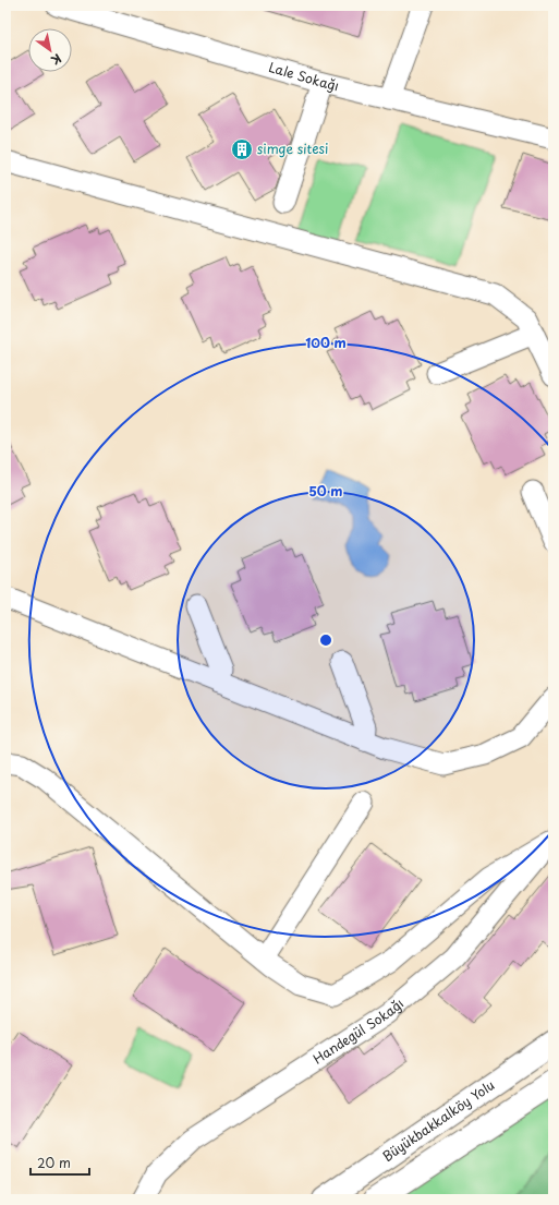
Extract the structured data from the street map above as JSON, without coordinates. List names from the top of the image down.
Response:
{
  "streets": {
    "highway": ["Büyükbakkalköy Yolu"],
    "street": ["Lale Sokağı", "Handegül Sokağı"]
  },
  "places": {
    "building": ["simge sitesi"]
  },
  "scale_bar": "20 m",
  "north": "bottom right",
  "rings": ["100 m", "50 m"]
}
